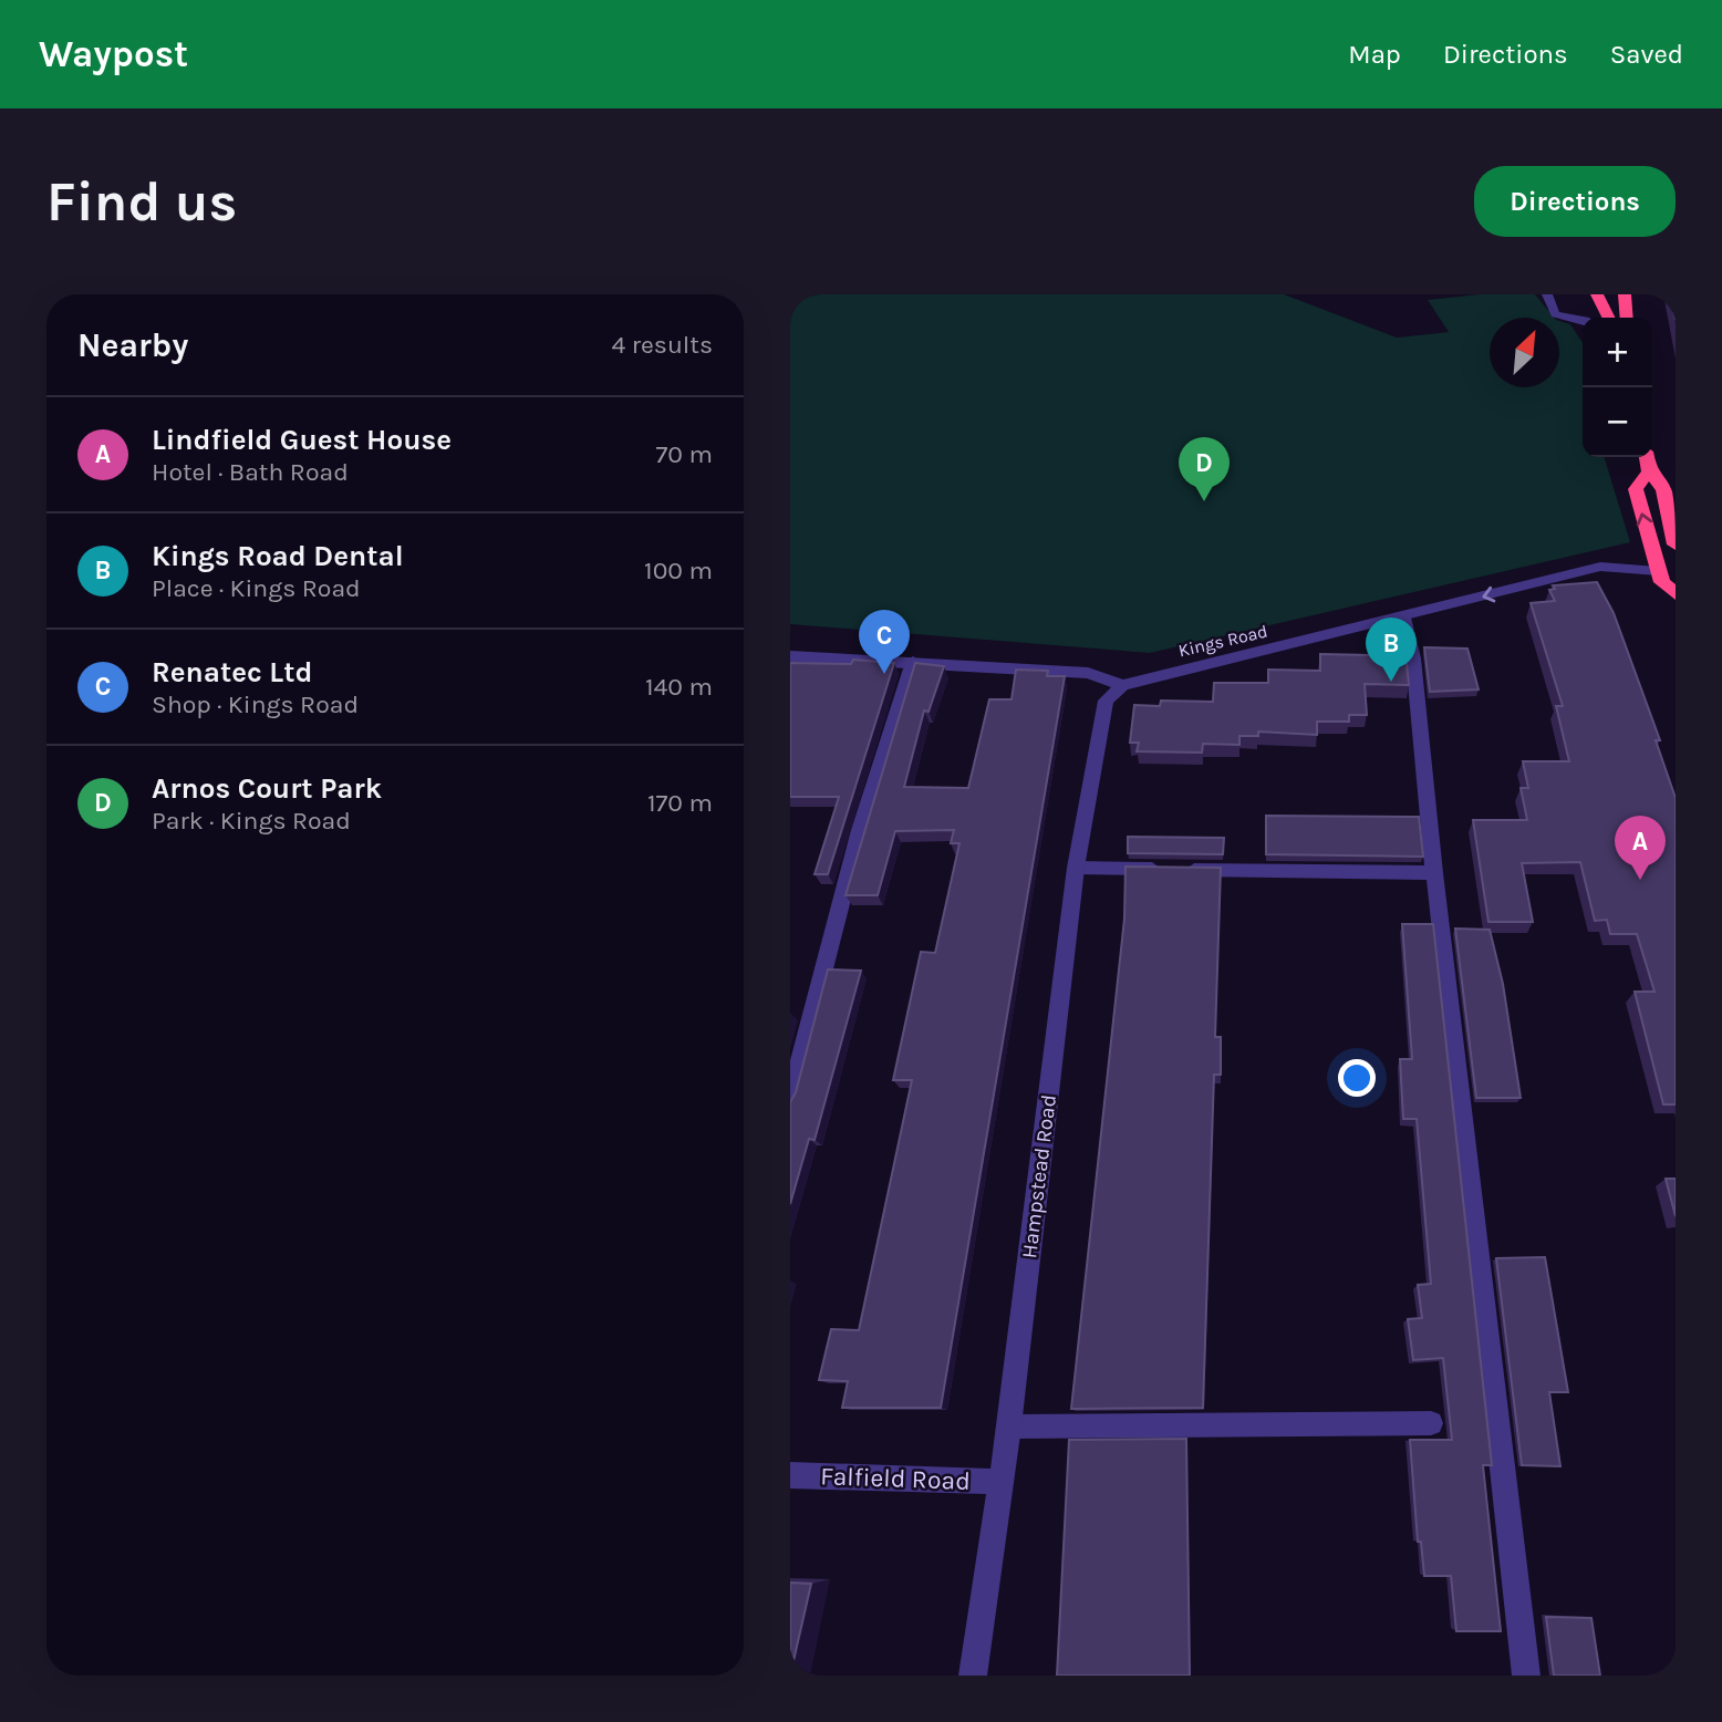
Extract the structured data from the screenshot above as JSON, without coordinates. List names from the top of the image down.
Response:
{
  "streets": {
    "street": ["Kings Road", "Hampstead Road", "Falfield Road"]
  },
  "crossings": [
    ["Kings Road", "Hampstead Road"],
    ["Hampstead Road", "Falfield Road"]
  ],
  "one_way": ["Kings Road"],
  "north": "top right",
  "page": {
    "header": "Waypost",
    "nav": ["Map", "Directions", "Saved"],
    "buttons": "Directions",
    "title": "Find us",
    "heading": ["Nearby", "4 results"],
    "map_buttons": ["+", "−"],
    "list": [
      {
        "mark": "A",
        "name": "Lindfield Guest House",
        "note": "Hotel · Bath Road",
        "value": "70 m"
      },
      {
        "mark": "B",
        "name": "Kings Road Dental",
        "note": "Place · Kings Road",
        "value": "100 m"
      },
      {
        "mark": "C",
        "name": "Renatec Ltd",
        "note": "Shop · Kings Road",
        "value": "140 m"
      },
      {
        "mark": "D",
        "name": "Arnos Court Park",
        "note": "Park · Kings Road",
        "value": "170 m"
      }
    ],
    "pins": [
      "D",
      "C",
      "B",
      "A"
    ]
  }
}
